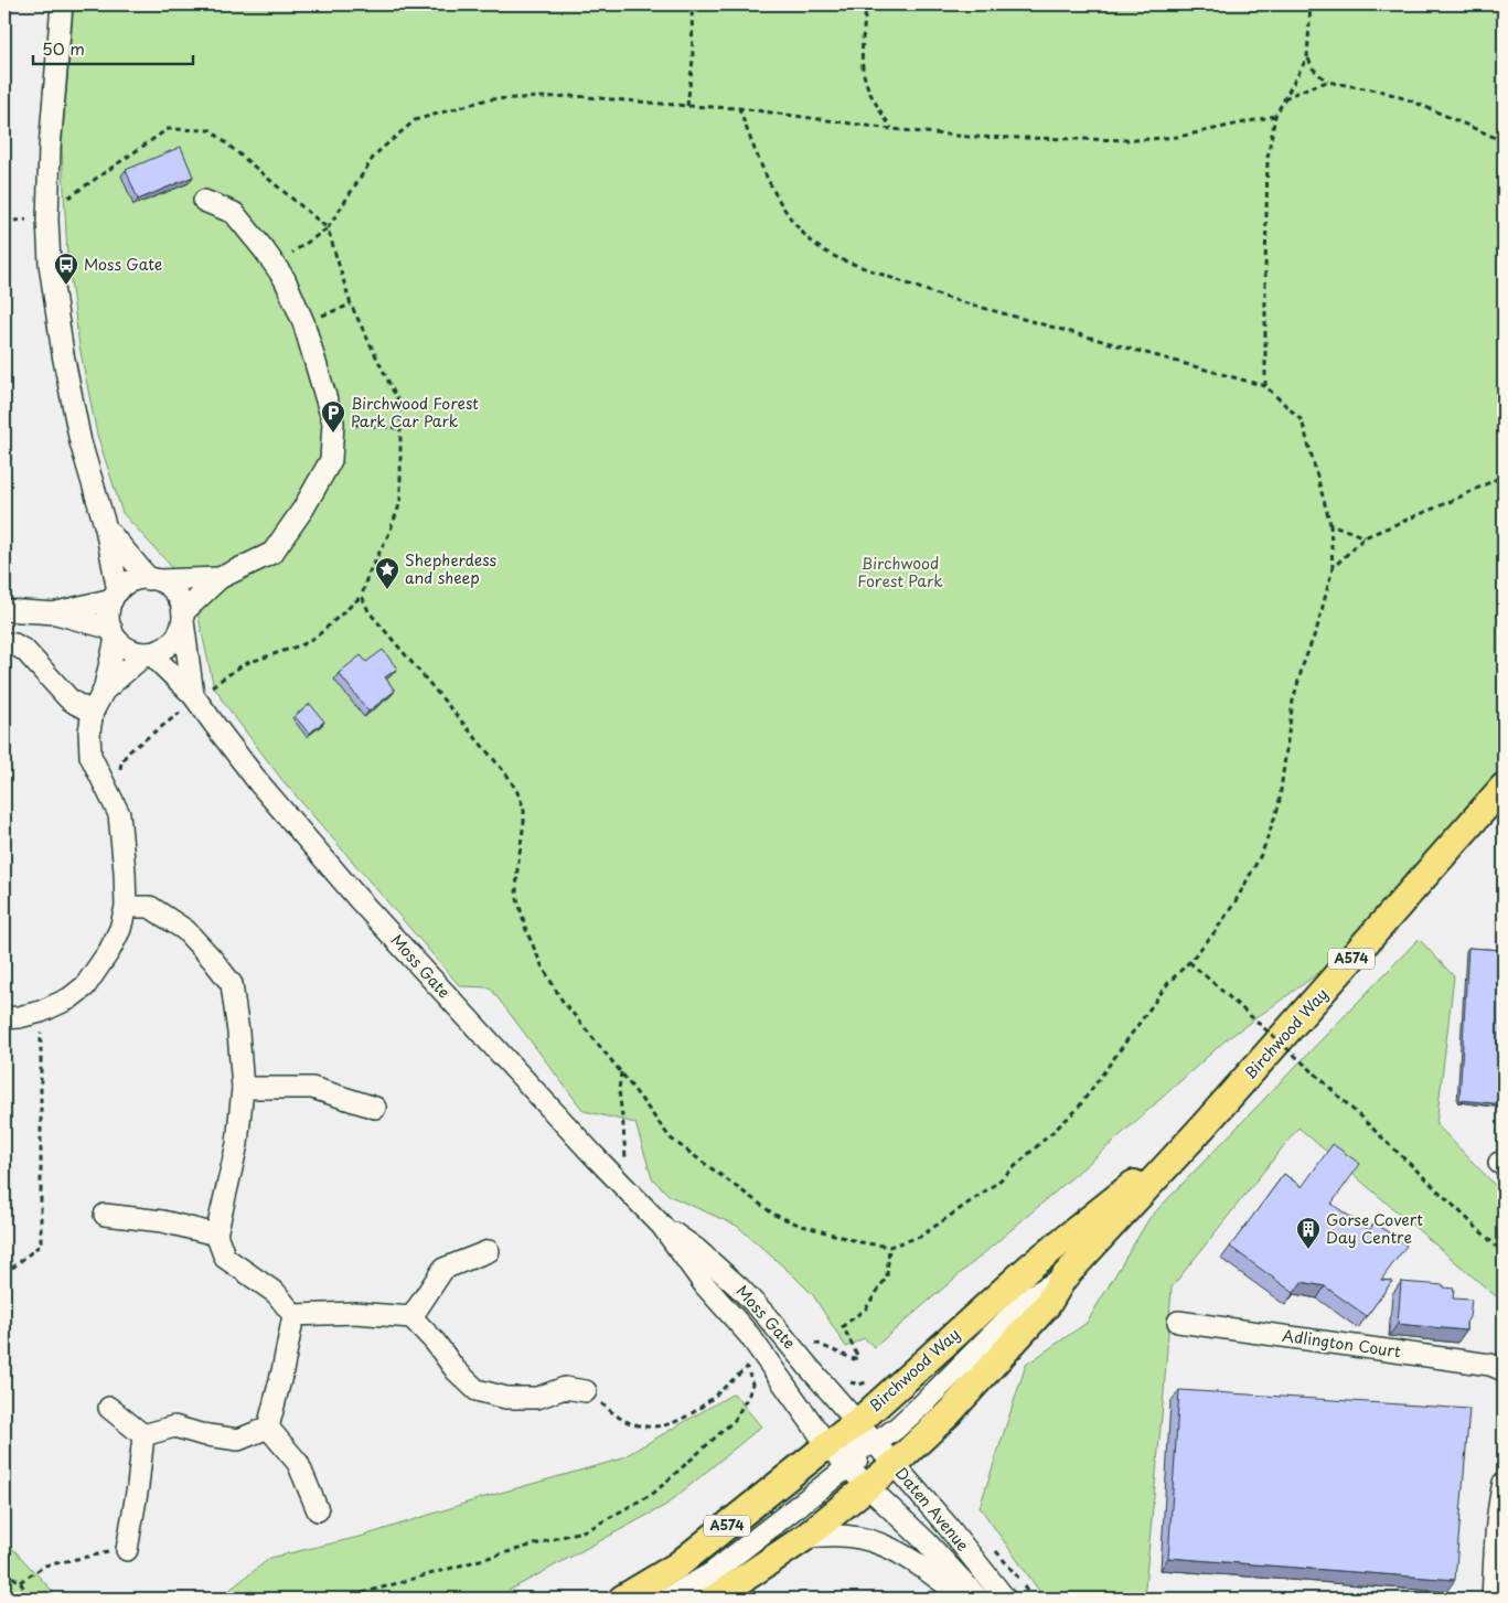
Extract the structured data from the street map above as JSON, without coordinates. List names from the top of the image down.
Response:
{
  "streets": {
    "main road": ["A574", "Birchwood Way"],
    "street": ["Moss Gate", "Adlington Court", "Daten Avenue"]
  },
  "crossings": [
    ["A574", "Moss Gate"],
    ["A574", "Birchwood Way"],
    ["A574", "Daten Avenue"],
    ["Moss Gate", "Birchwood Way"],
    ["Moss Gate", "Daten Avenue"],
    ["Birchwood Way", "Daten Avenue"]
  ],
  "parks": ["Birchwood Forest Park"],
  "places": {
    "bus stop": ["Moss Gate"],
    "parking": ["Birchwood Forest Park Car Park"],
    "place": ["Shepherdess and sheep"],
    "building": ["Gorse Covert Day Centre"]
  },
  "scale_bar": "50 m"
}
